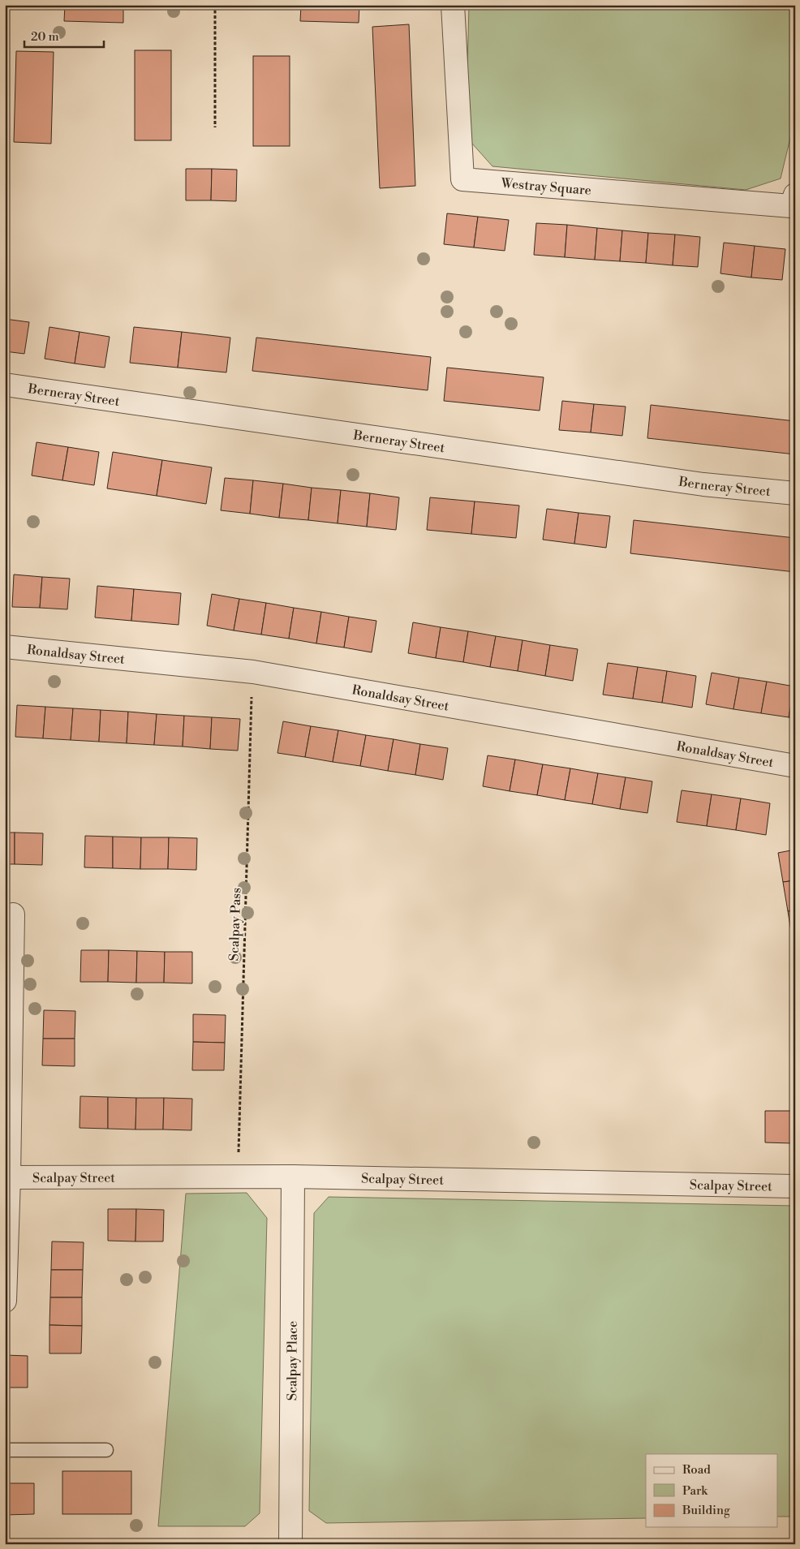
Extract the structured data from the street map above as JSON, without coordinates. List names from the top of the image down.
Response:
{
  "streets": {
    "street": [
      "Westray Square",
      "Berneray Street",
      "Ronaldsay Street",
      "Scalpay Street",
      "Scalpay Place"
    ],
    "path": ["Scalpay Pass"]
  },
  "crossings": [
    ["Ronaldsay Street", "Scalpay Pass"],
    ["Scalpay Pass", "Scalpay Street"],
    ["Scalpay Street", "Scalpay Place"]
  ],
  "legend": ["Road", "Park", "Building"],
  "scale_bar": "20 m"
}
